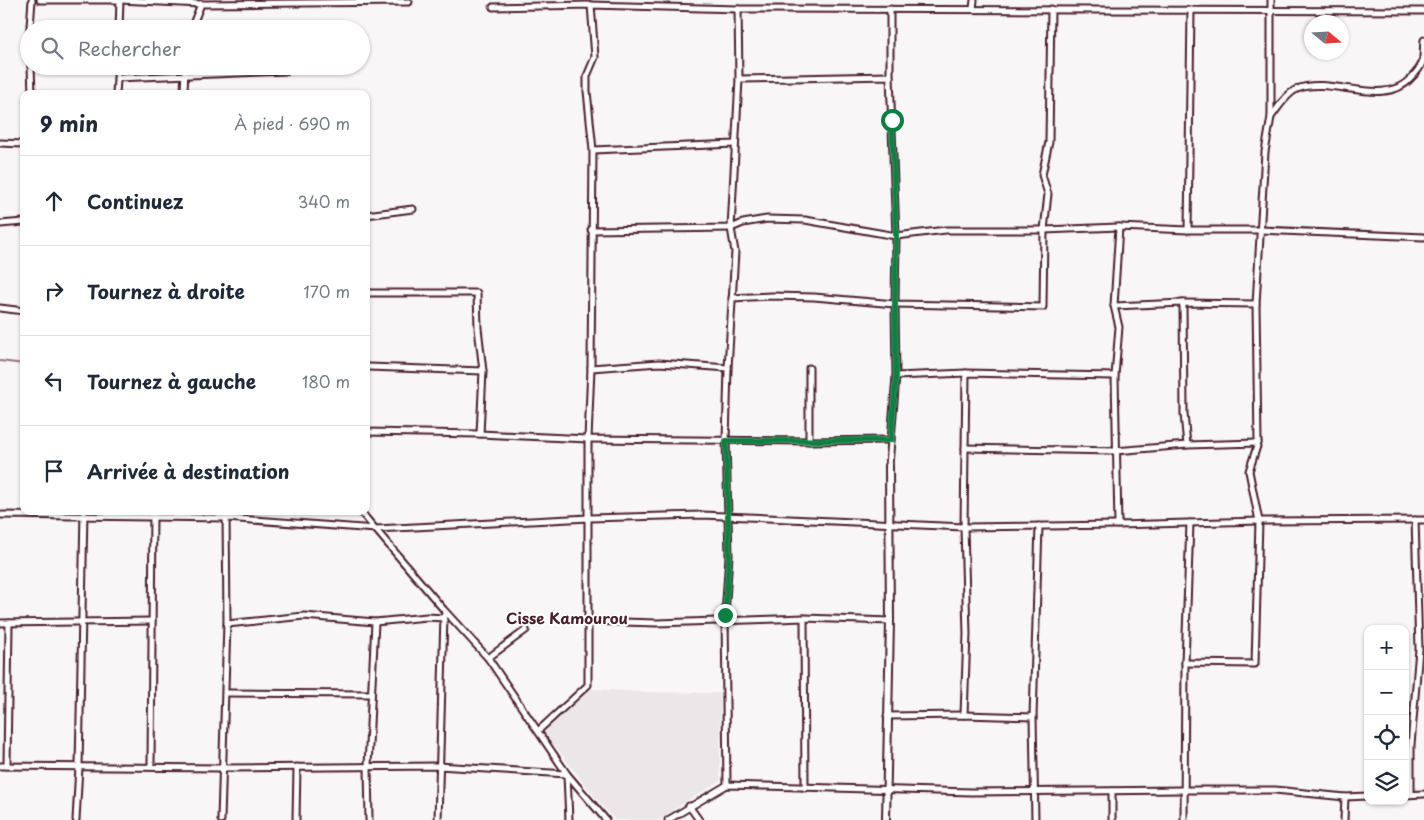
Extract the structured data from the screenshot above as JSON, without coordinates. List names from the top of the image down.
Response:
{
  "districts": ["Cisse Kamourou"],
  "north": "right",
  "page": {
    "search": "Rechercher",
    "heading": ["9 min", "À pied · 690 m"],
    "list": [
      ["Continuez", "340 m"],
      ["Tournez à droite", "170 m"],
      ["Tournez à gauche", "180 m"],
      "Arrivée à destination"
    ],
    "map_buttons": ["+", "−"]
  }
}
